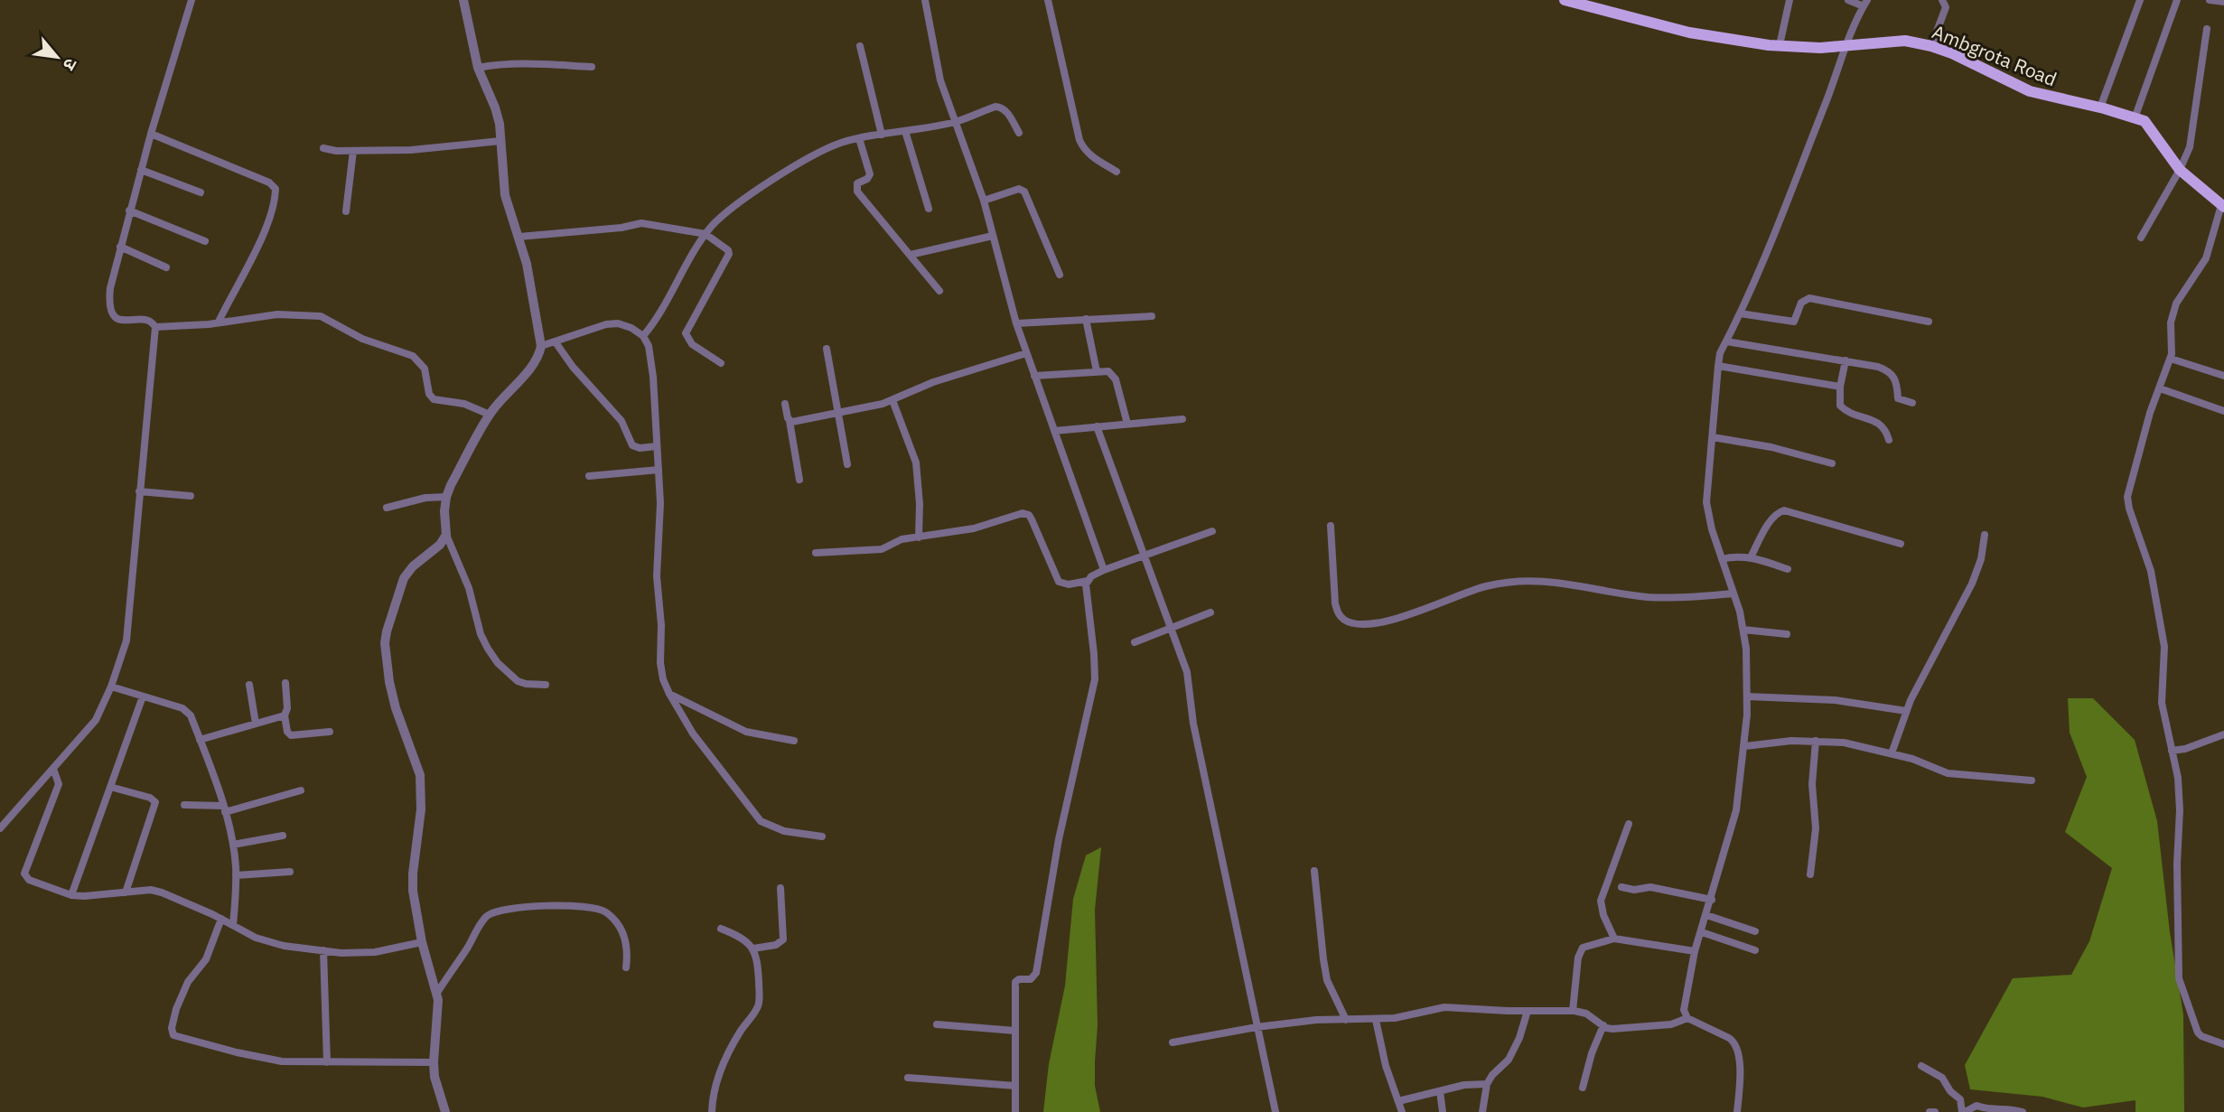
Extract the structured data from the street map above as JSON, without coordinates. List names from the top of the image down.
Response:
{
  "streets": {
    "main road": ["Ambgrota Road"]
  },
  "north": "bottom right"
}
